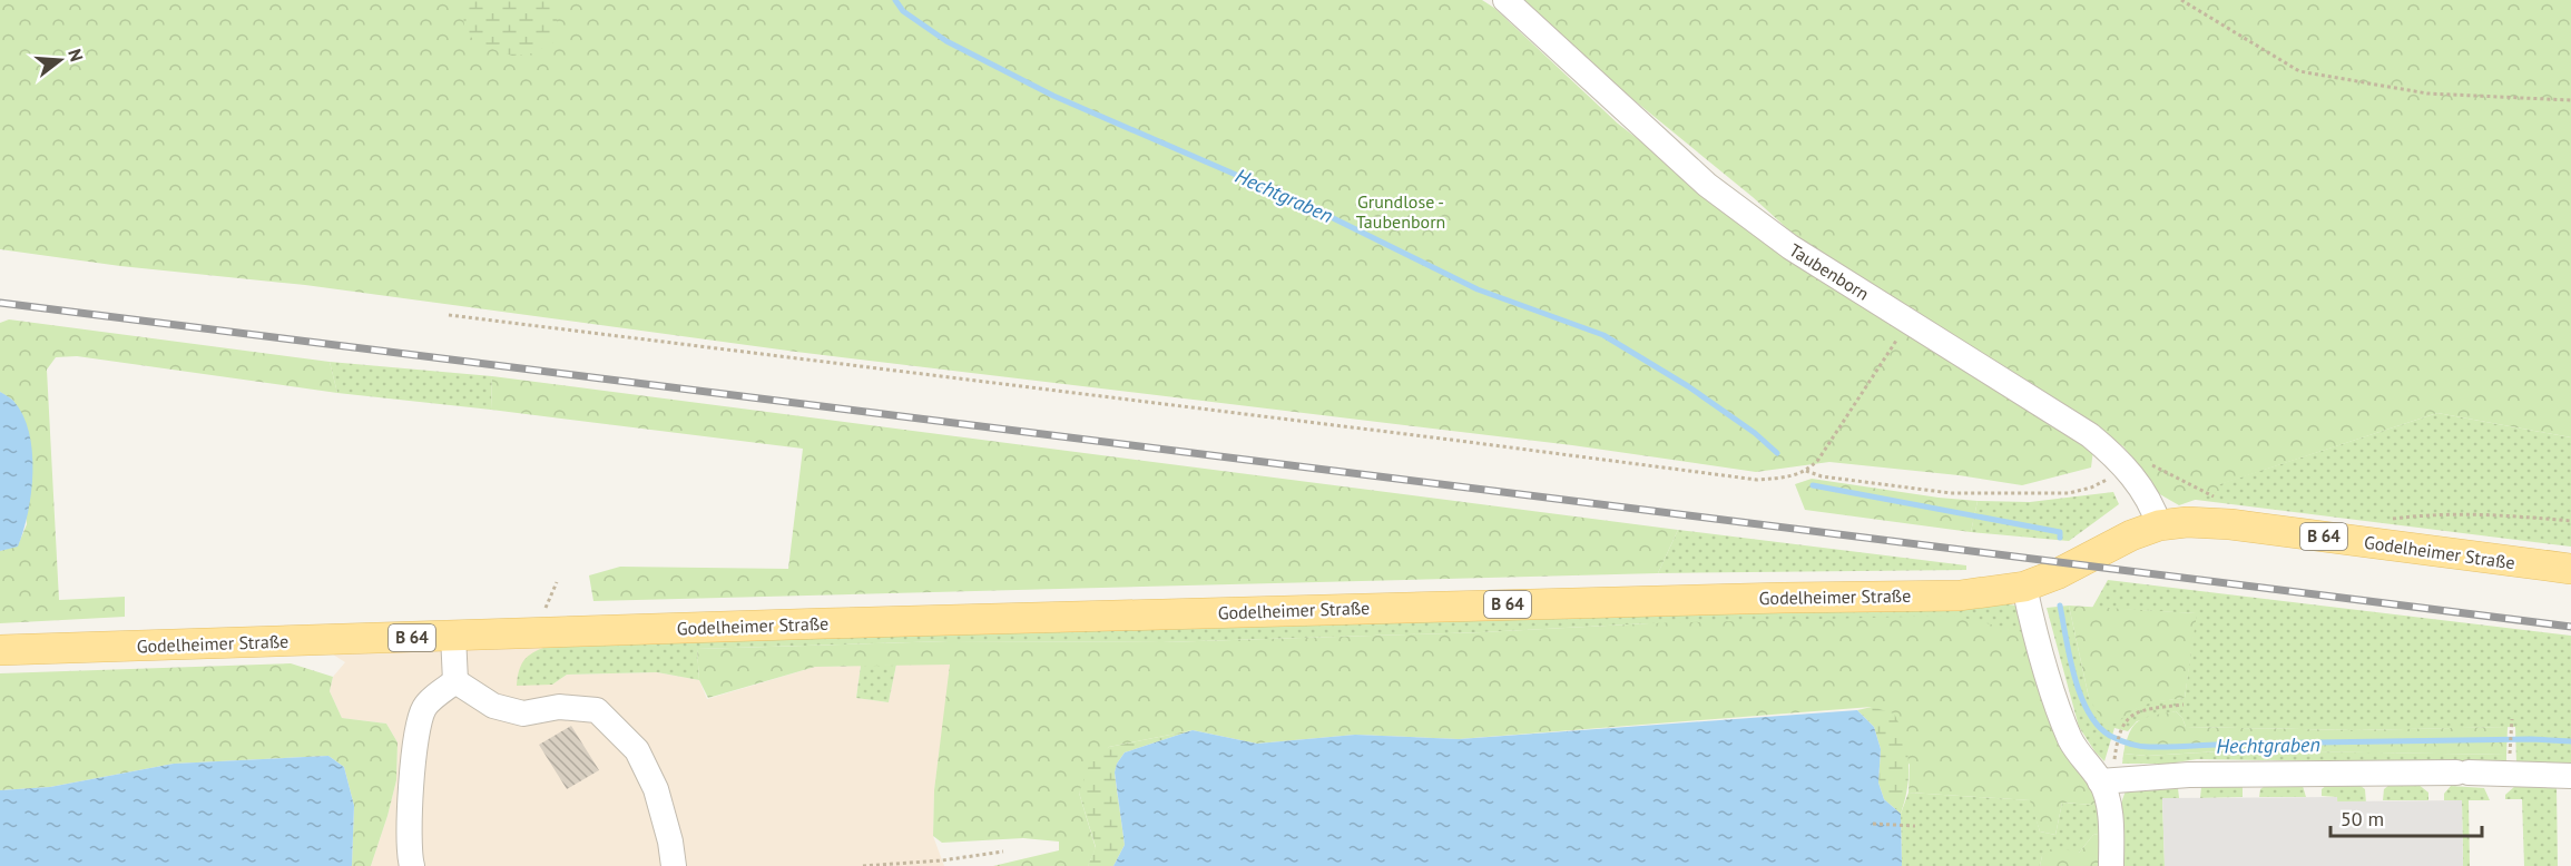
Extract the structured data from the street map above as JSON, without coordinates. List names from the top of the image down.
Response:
{
  "streets": {
    "main road": ["B 64", "Godelheimer Straße"],
    "lane": ["Taubenborn"]
  },
  "crossings": [
    ["Taubenborn", "Godelheimer Straße"]
  ],
  "water": ["Hechtgraben"],
  "parks": ["Grundlose - Taubenborn"],
  "scale_bar": "50 m",
  "north": "right"
}
